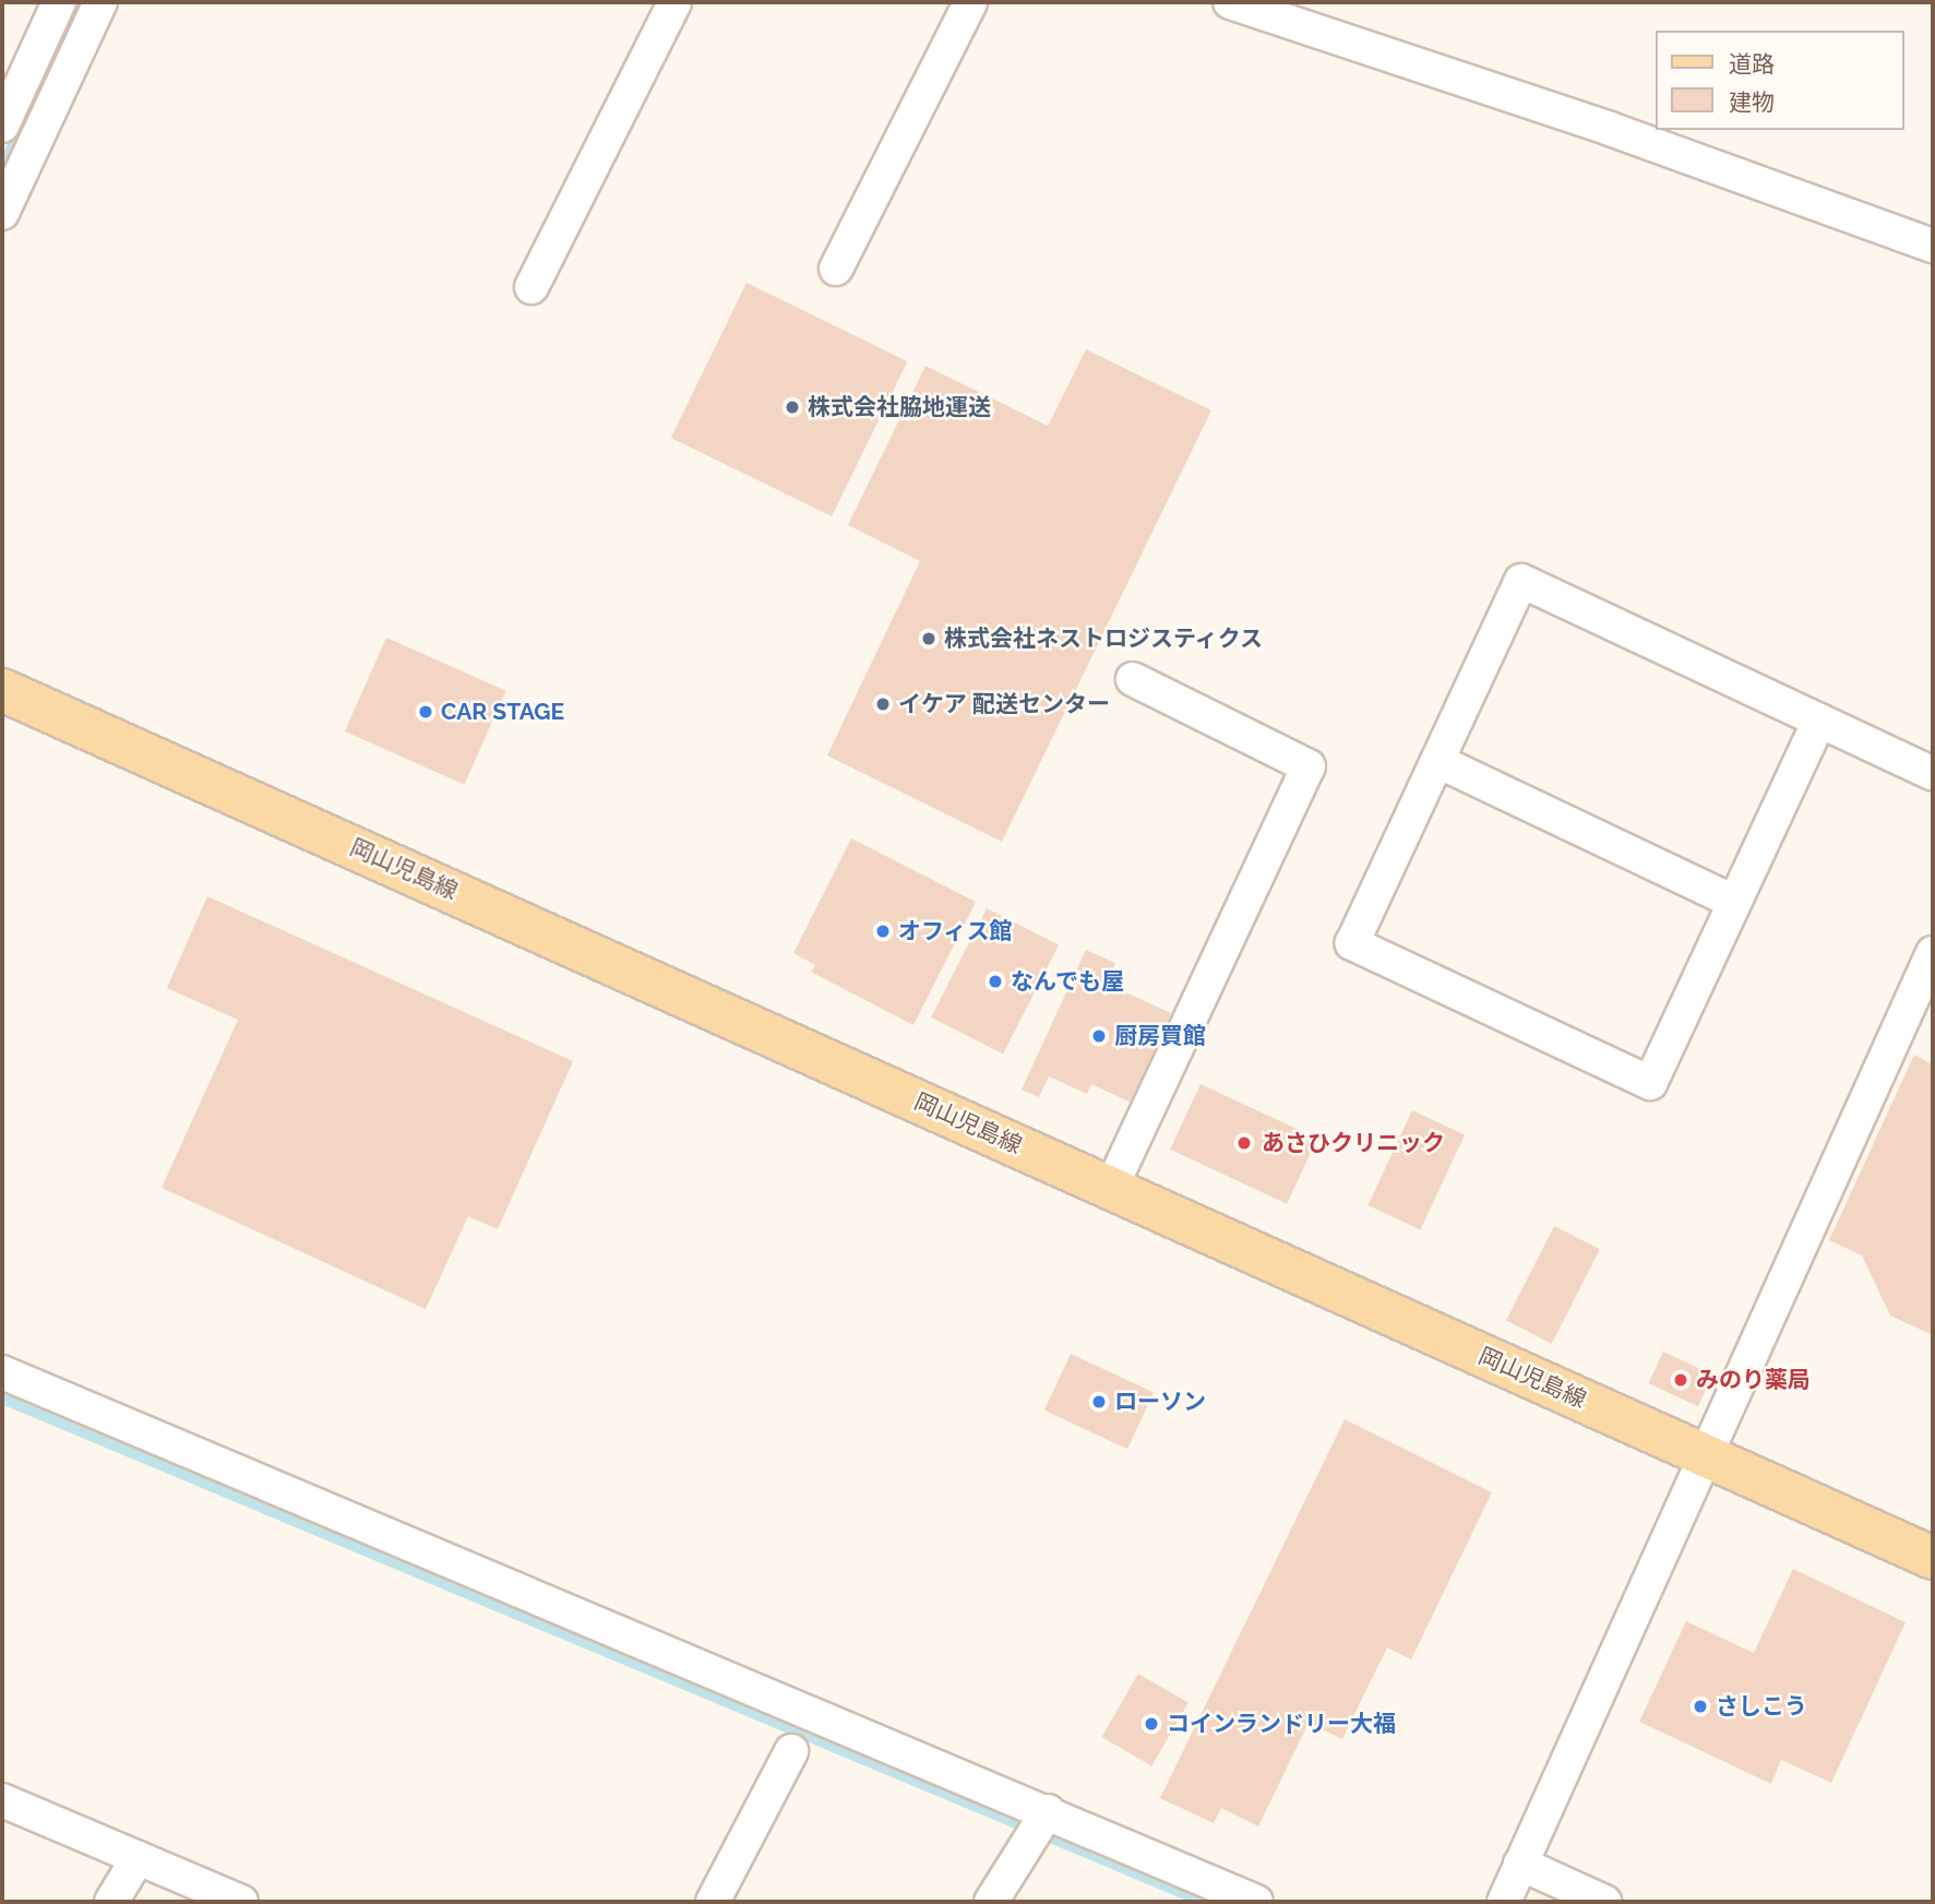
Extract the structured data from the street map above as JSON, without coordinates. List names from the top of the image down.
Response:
{
  "streets": {
    "main road": ["岡山児島線"]
  },
  "places": [
    "株式会社脇地運送",
    "株式会社ネストロジスティクス",
    "イケア 配送センター",
    "CAR STAGE",
    "オフィス館",
    "なんでも屋",
    "厨房買館",
    "あさひクリニック",
    "みのり薬局",
    "ローソン",
    "さしこう",
    "コインランドリー大福"
  ],
  "legend": ["道路", "建物"]
}
